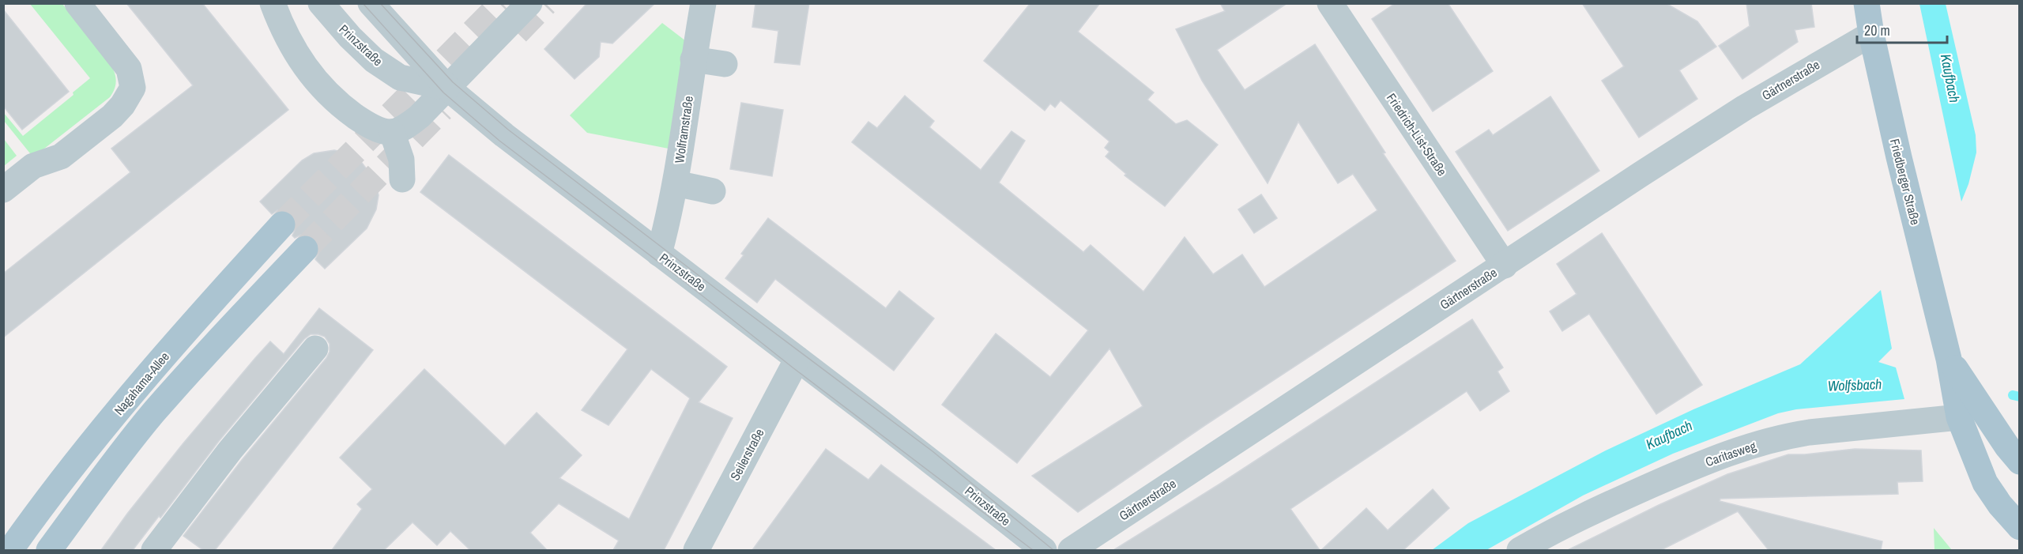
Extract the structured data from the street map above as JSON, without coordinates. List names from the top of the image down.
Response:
{
  "streets": {
    "main road": ["Friedberger Straße", "Nagahama-Allee"],
    "street": [
      "Prinzstraße",
      "Gärtnerstraße",
      "Wolframstraße",
      "Friedrich-List-Straße",
      "Caritasweg",
      "Seilerstraße"
    ]
  },
  "crossings": [
    ["Prinzstraße", "Wolframstraße"],
    ["Prinzstraße", "Seilerstraße"],
    ["Gärtnerstraße", "Friedrich-List-Straße"],
    ["Gärtnerstraße", "Friedberger Straße"],
    ["Friedberger Straße", "Caritasweg"]
  ],
  "water": ["Kaufbach", "Wolfsbach"],
  "scale_bar": "20 m"
}
